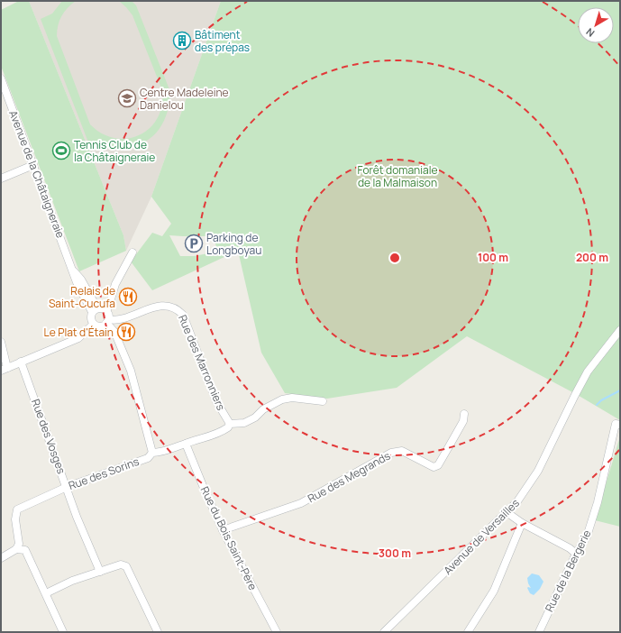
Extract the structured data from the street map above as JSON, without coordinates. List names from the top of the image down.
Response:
{
  "streets": {
    "street": [
      "Avenue de la Châtaigneraie",
      "Rue des Marronniers",
      "Rue des Vosges",
      "Rue des Sorins",
      "Rue des Megrands",
      "Avenue de Versailles",
      "Rue du Bois Saint-Père",
      "Rue de la Bergerie"
    ]
  },
  "crossings": [
    ["Avenue de la Châtaigneraie", "Rue des Marronniers"],
    ["Rue des Marronniers", "Rue des Sorins"],
    ["Rue des Vosges", "Rue des Sorins"],
    ["Rue des Sorins", "Rue du Bois Saint-Père"],
    ["Rue des Megrands", "Rue du Bois Saint-Père"]
  ],
  "parks": ["Forêt domaniale de la Malmaison"],
  "places": {
    "building": ["Bâtiment des prépas"],
    "school or university": ["Centre Madeleine Danielou"],
    "sports": ["Tennis Club de la Châtaigneraie"],
    "parking": ["Parking de Longboyau"],
    "restaurant": ["Relais de Saint-Cucufa", "Le Plat d'Étain"]
  },
  "north": "bottom left",
  "rings": ["100 m", "200 m", "300 m"]
}
